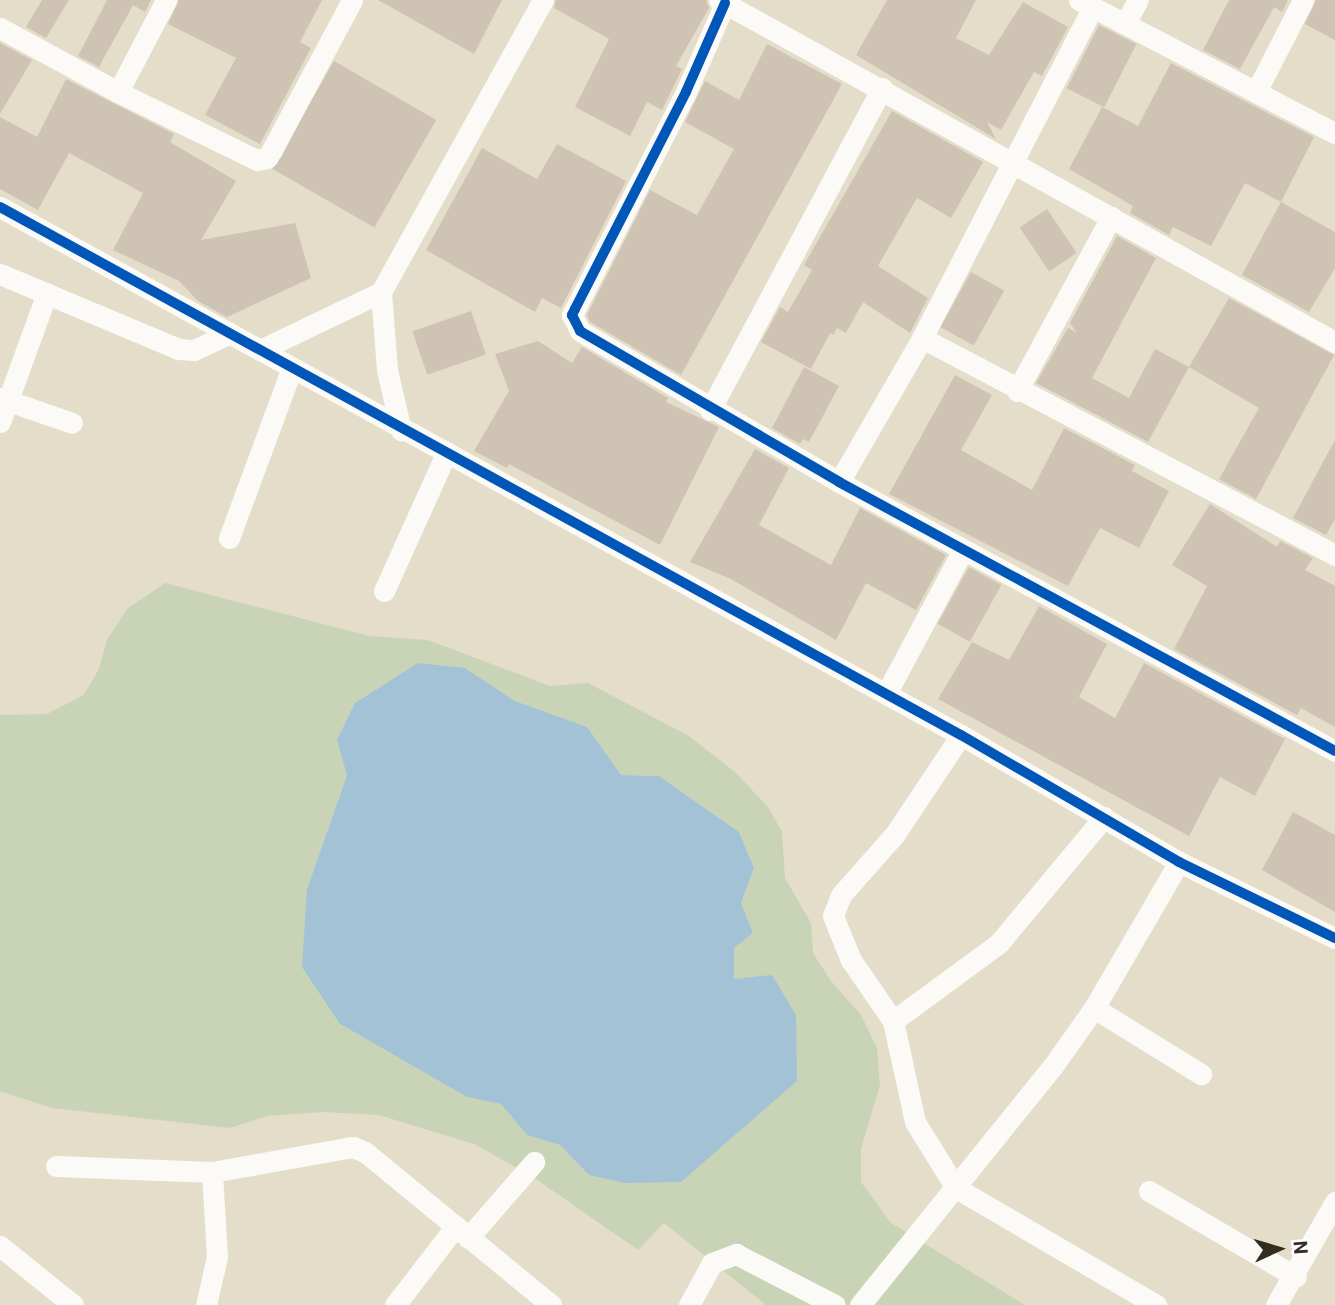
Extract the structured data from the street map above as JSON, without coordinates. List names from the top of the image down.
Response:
{
  "north": "right"
}
